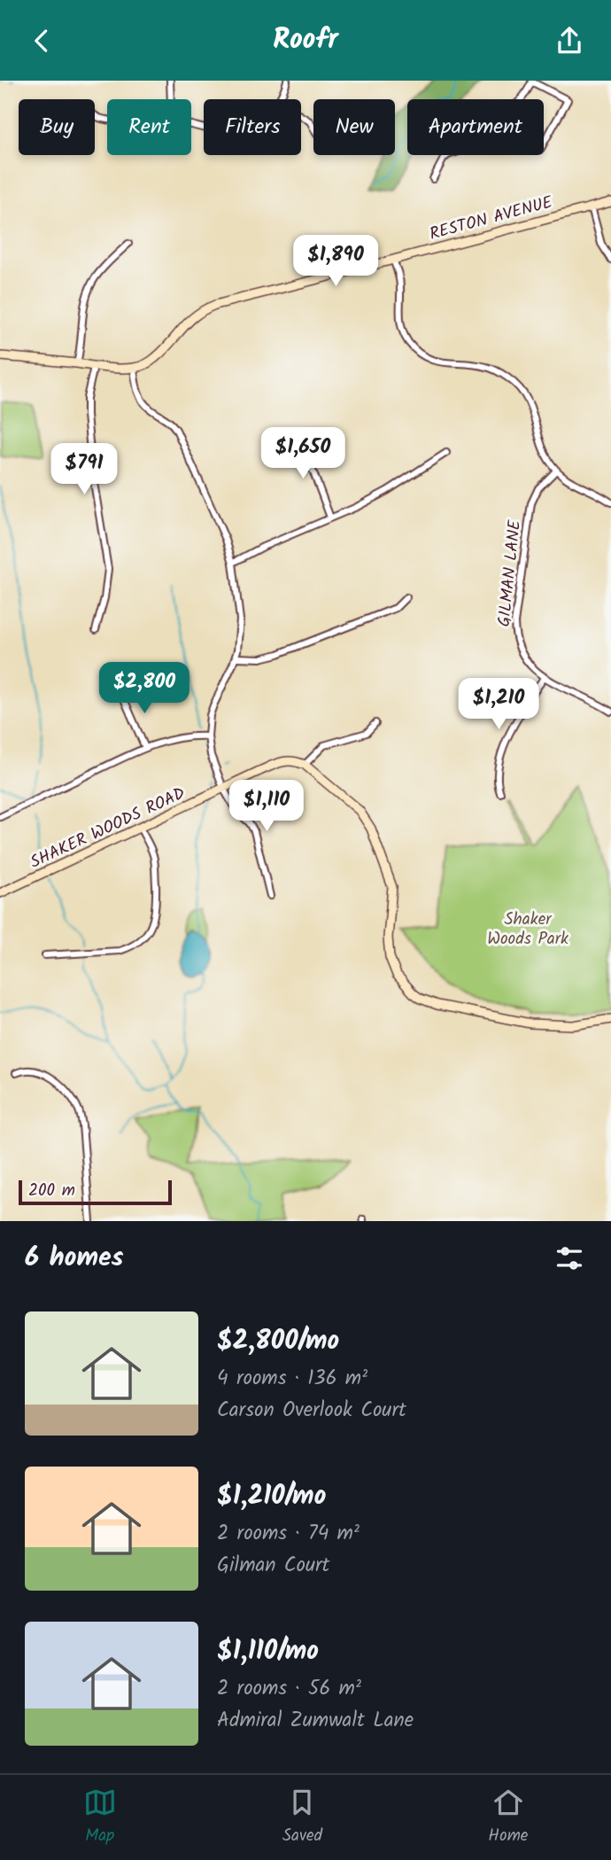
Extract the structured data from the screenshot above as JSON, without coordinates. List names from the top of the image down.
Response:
{
  "streets": {
    "street": ["RESTON AVENUE", "GILMAN LANE", "SHAKER WOODS ROAD"]
  },
  "parks": ["Shaker Woods Park"],
  "scale_bar": "200 m",
  "page": {
    "header": "Roofr",
    "chip": [
      "Buy",
      "Rent",
      "Filters",
      "New",
      "Apartment"
    ],
    "price": [
      "$1,890",
      "$1,650",
      "$791",
      "$2,800",
      "$1,210",
      "$1,110"
    ],
    "scale": "200 m",
    "heading": "6 homes",
    "list": [
      {
        "name": "$2,800/mo",
        "note": "4 rooms · 136 m² · Carson Overlook Court"
      },
      {
        "name": "$1,210/mo",
        "note": "2 rooms · 74 m² · Gilman Court"
      },
      {
        "name": "$1,110/mo",
        "note": "2 rooms · 56 m² · Admiral Zumwalt Lane"
      }
    ],
    "tabs": ["Map", "Saved", "Home"]
  }
}
